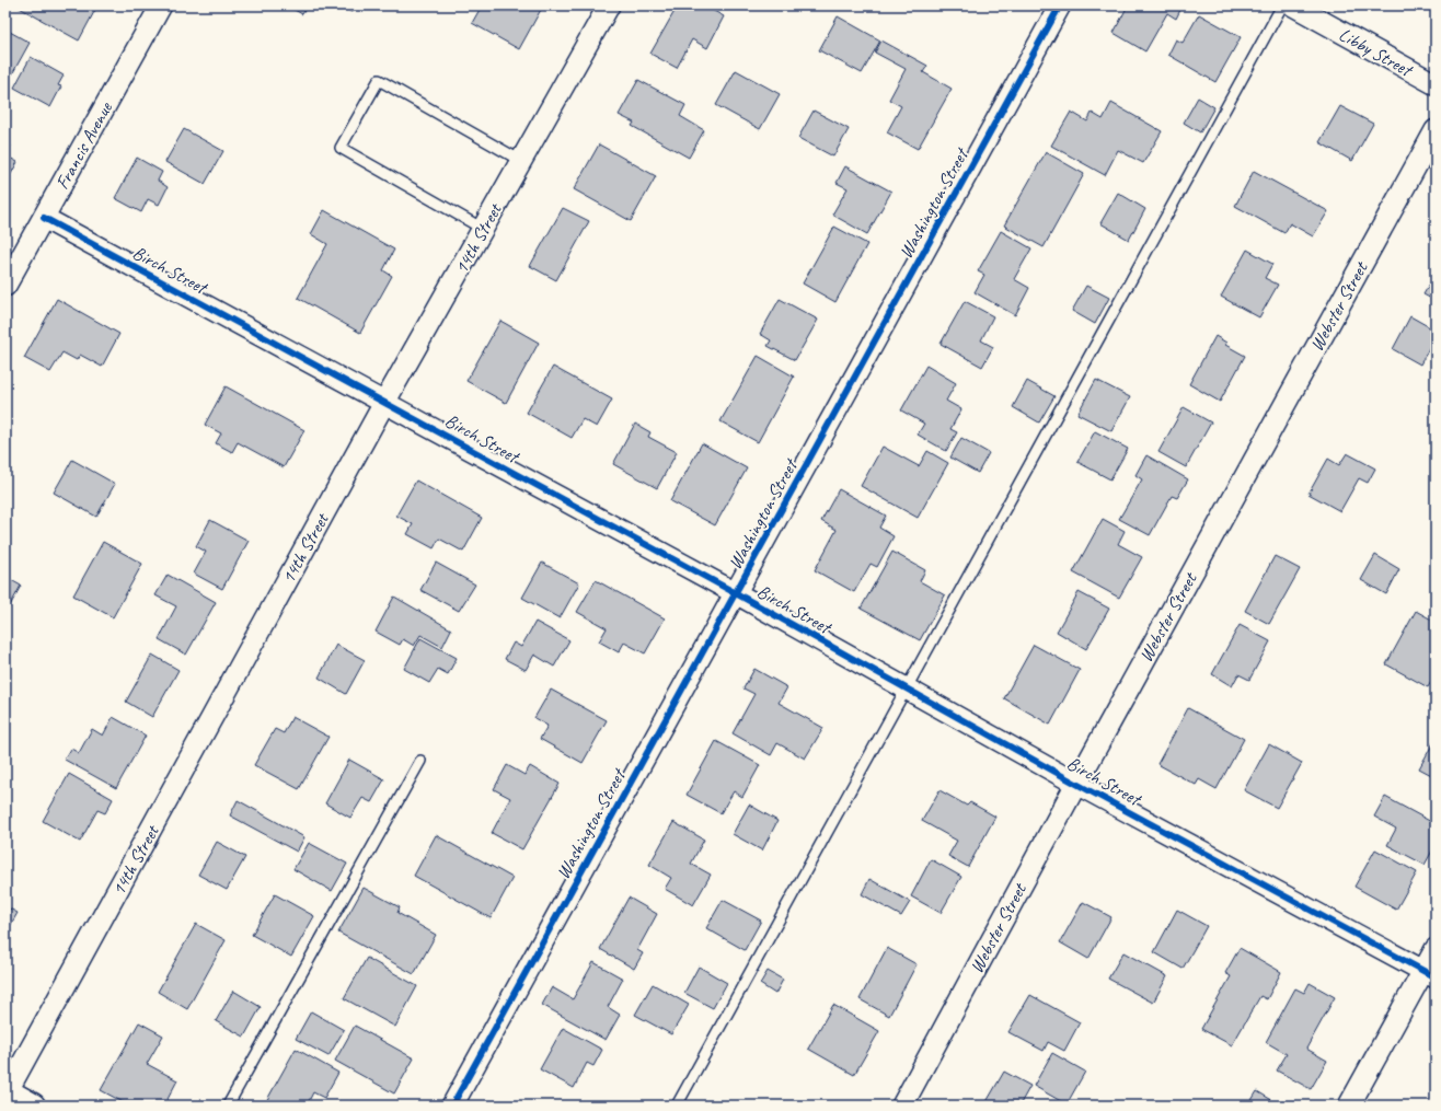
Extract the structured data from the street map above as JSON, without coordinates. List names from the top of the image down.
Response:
{
  "streets": {
    "street": [
      "Libby Street",
      "Francis Avenue",
      "Washington Street",
      "14th Street",
      "Birch Street",
      "Webster Street"
    ]
  },
  "crossings": [
    ["Francis Avenue", "Birch Street"],
    ["Washington Street", "Birch Street"],
    ["14th Street", "Birch Street"],
    ["Birch Street", "Webster Street"]
  ]
}
